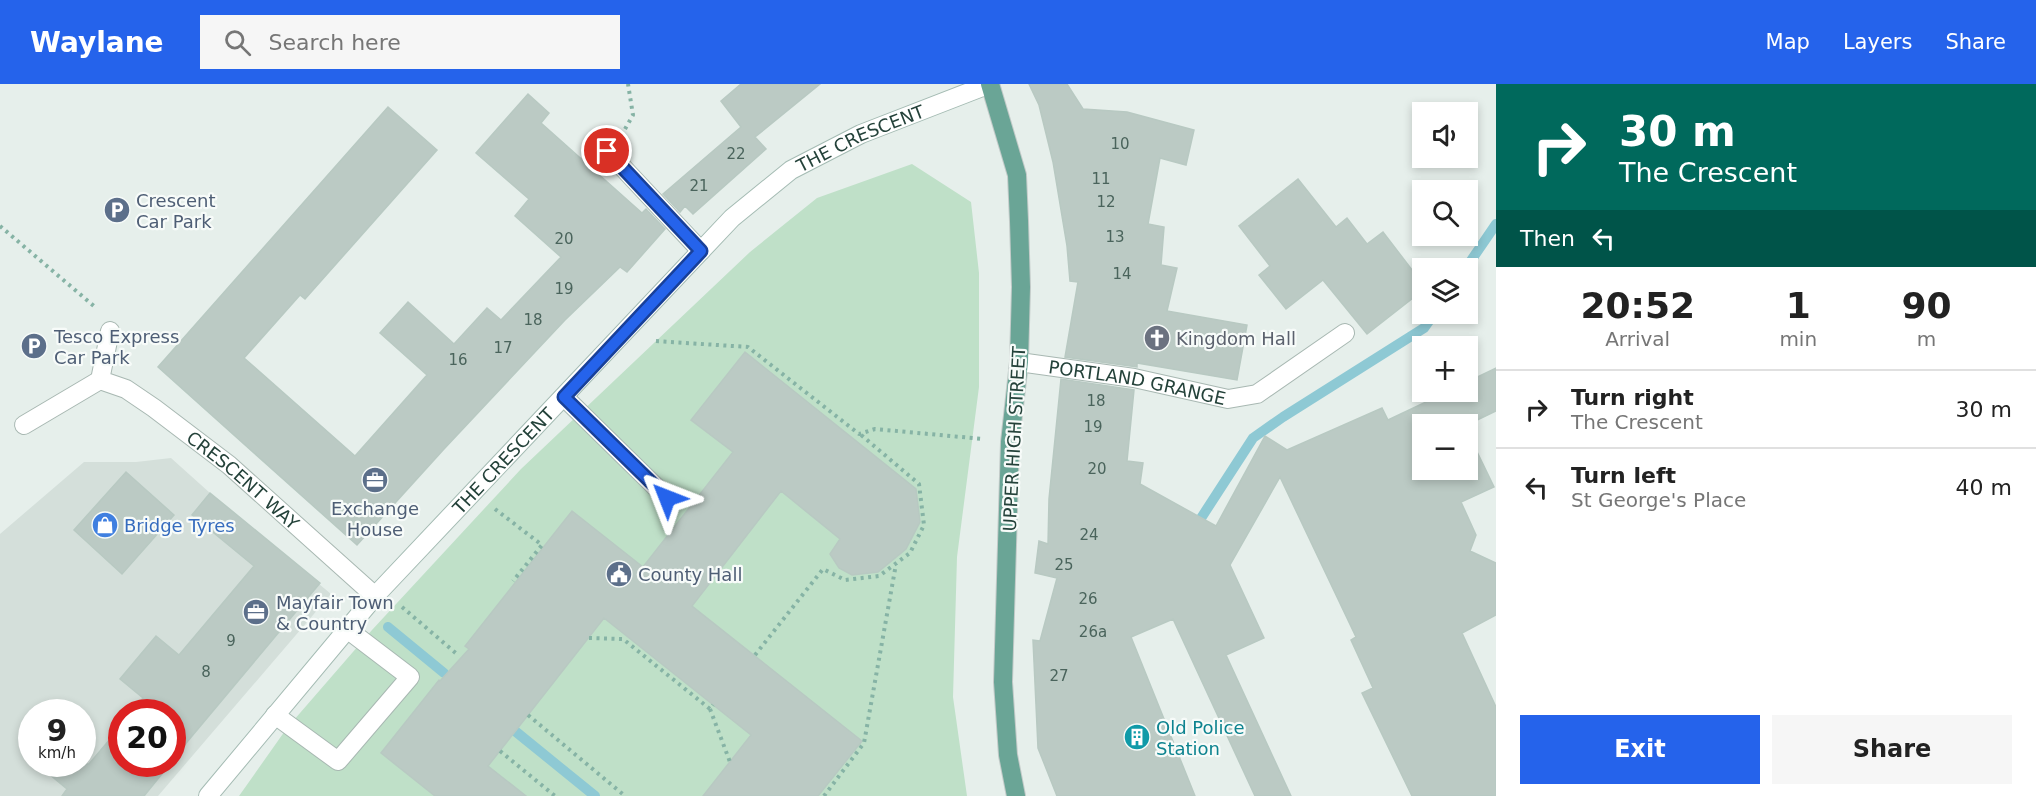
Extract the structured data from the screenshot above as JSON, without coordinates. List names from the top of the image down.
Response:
{
  "streets": {
    "main road": ["UPPER HIGH STREET"],
    "street": ["THE CRESCENT", "PORTLAND GRANGE", "CRESCENT WAY"]
  },
  "crossings": [
    ["THE CRESCENT", "UPPER HIGH STREET"],
    ["THE CRESCENT", "CRESCENT WAY"],
    ["PORTLAND GRANGE", "UPPER HIGH STREET"]
  ],
  "places": {
    "parking": ["Crescent Car Park", "Tesco Express Car Park"],
    "church": ["Kingdom Hall"],
    "office": ["Exchange House", "Mayfair Town & Country"],
    "shop": ["Bridge Tyres"],
    "public building": ["County Hall"],
    "building": ["Old Police Station"]
  },
  "house_numbers": [
    "10",
    "22",
    "11",
    "21",
    "12",
    "13",
    "20",
    "14",
    "19",
    "18",
    "17",
    "16",
    "18",
    "19",
    "20",
    "24",
    "25",
    "26",
    "26a",
    "9",
    "8",
    "27"
  ],
  "page": {
    "header": "Waylane",
    "search": "Search here",
    "nav": ["Map", "Layers", "Share"],
    "turn": ["30 m", "The Crescent"],
    "map_buttons": ["+", "−"],
    "then": "Then",
    "eta": [
      "20:52",
      "Arrival",
      "1",
      "min",
      "90",
      "m"
    ],
    "list": [
      {
        "name": "Turn right",
        "note": "The Crescent",
        "value": "30 m"
      },
      {
        "name": "Turn left",
        "note": "St George's Place",
        "value": "40 m"
      }
    ],
    "speed": "9 km/h",
    "limit": "20",
    "buttons": ["Exit", "Share"]
  }
}
